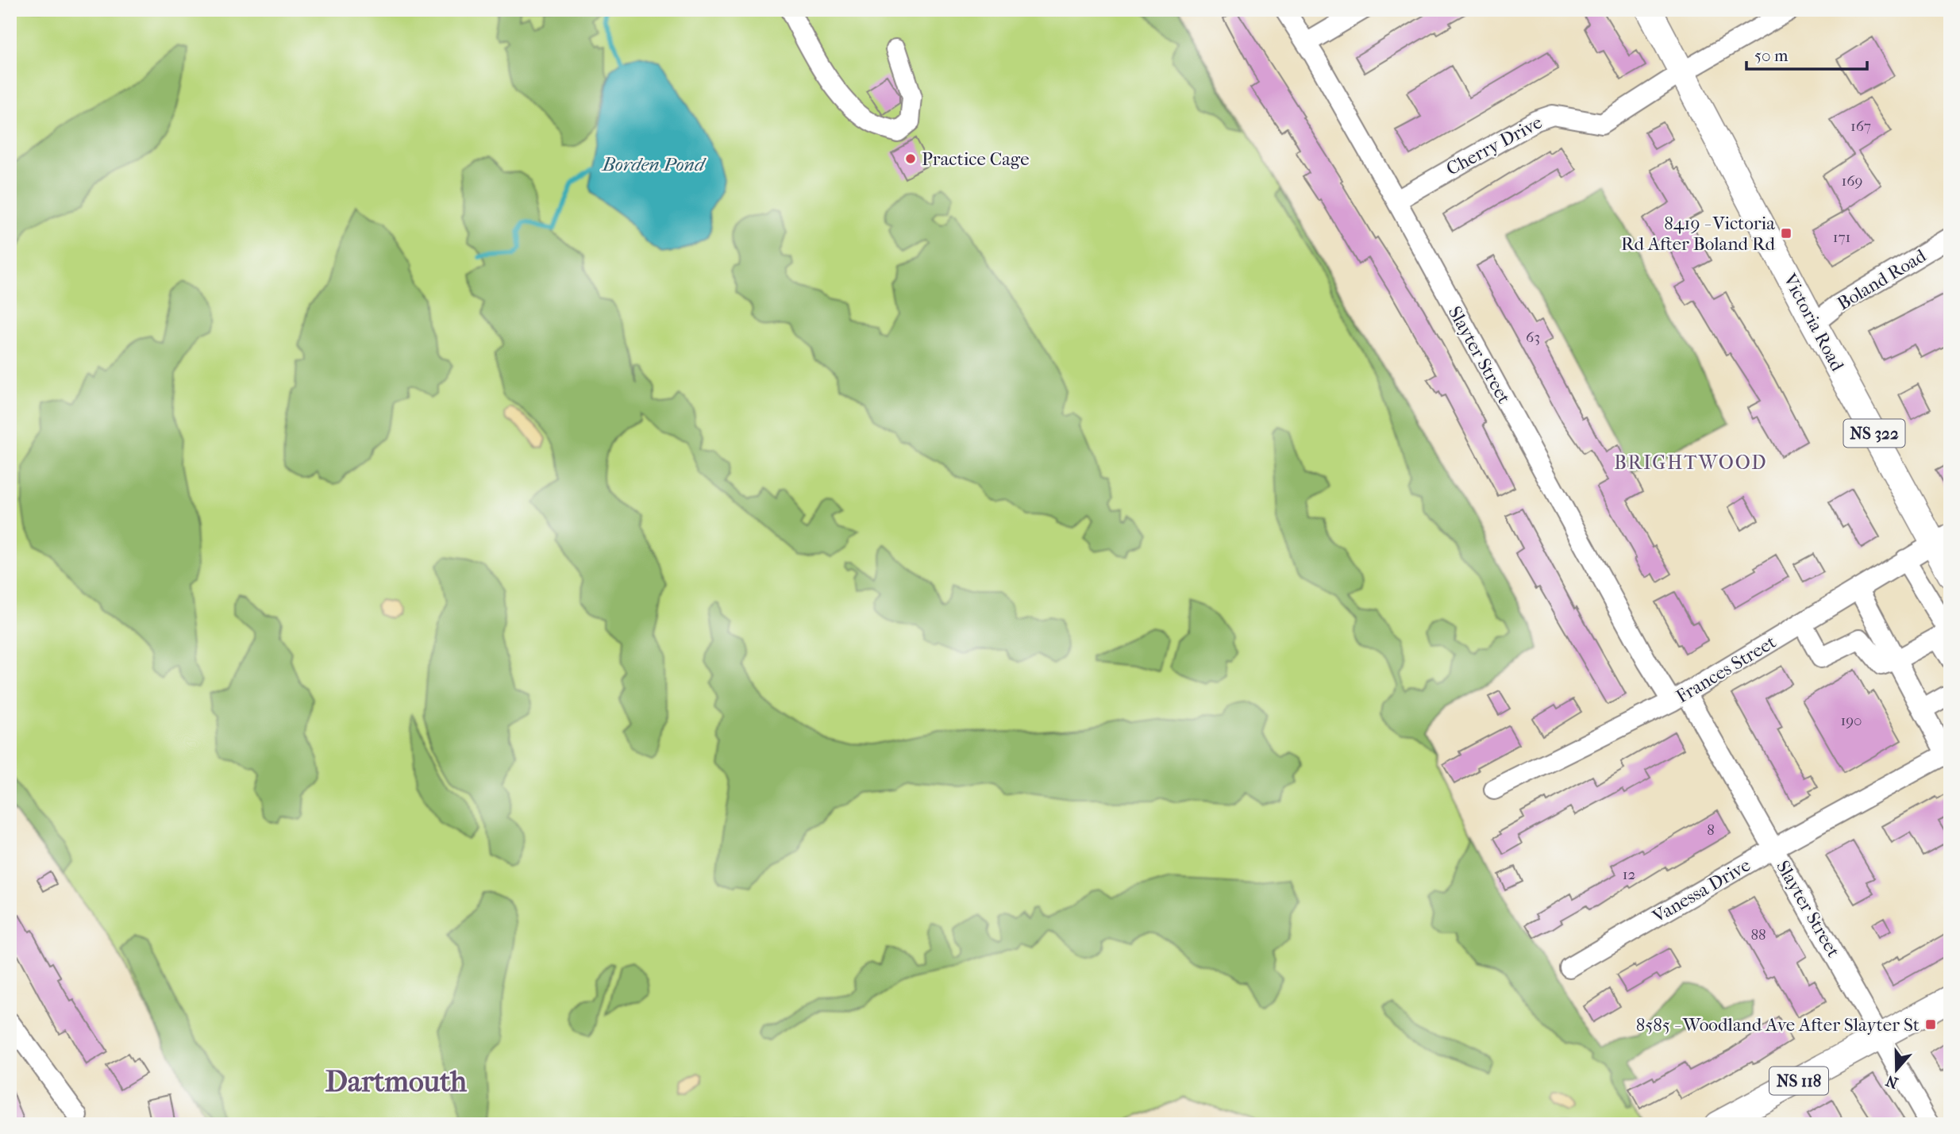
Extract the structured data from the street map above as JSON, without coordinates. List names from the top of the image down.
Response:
{
  "streets": {
    "main road": ["Victoria Road", "NS 322", "NS 118"],
    "street": [
      "Cherry Drive",
      "Boland Road",
      "Slayter Street",
      "Frances Street",
      "Vanessa Drive"
    ]
  },
  "crossings": [
    ["Cherry Drive", "Victoria Road"],
    ["Cherry Drive", "Slayter Street"],
    ["Boland Road", "Victoria Road"],
    ["Victoria Road", "Frances Street"],
    ["Slayter Street", "Frances Street"],
    ["Slayter Street", "Vanessa Drive"],
    ["Slayter Street", "NS 118"]
  ],
  "districts": ["BRIGHTWOOD", "Dartmouth"],
  "water": ["Borden Pond"],
  "places": {
    "other": ["Practice Cage"],
    "transit": ["8419 - Victoria Rd After Boland Rd", "8585 - Woodland Ave After Slayter St"]
  },
  "house_numbers": [
    "167",
    "169",
    "171",
    "63",
    "190",
    "8",
    "12",
    "88"
  ],
  "scale_bar": "50 m",
  "north": "bottom"
}
